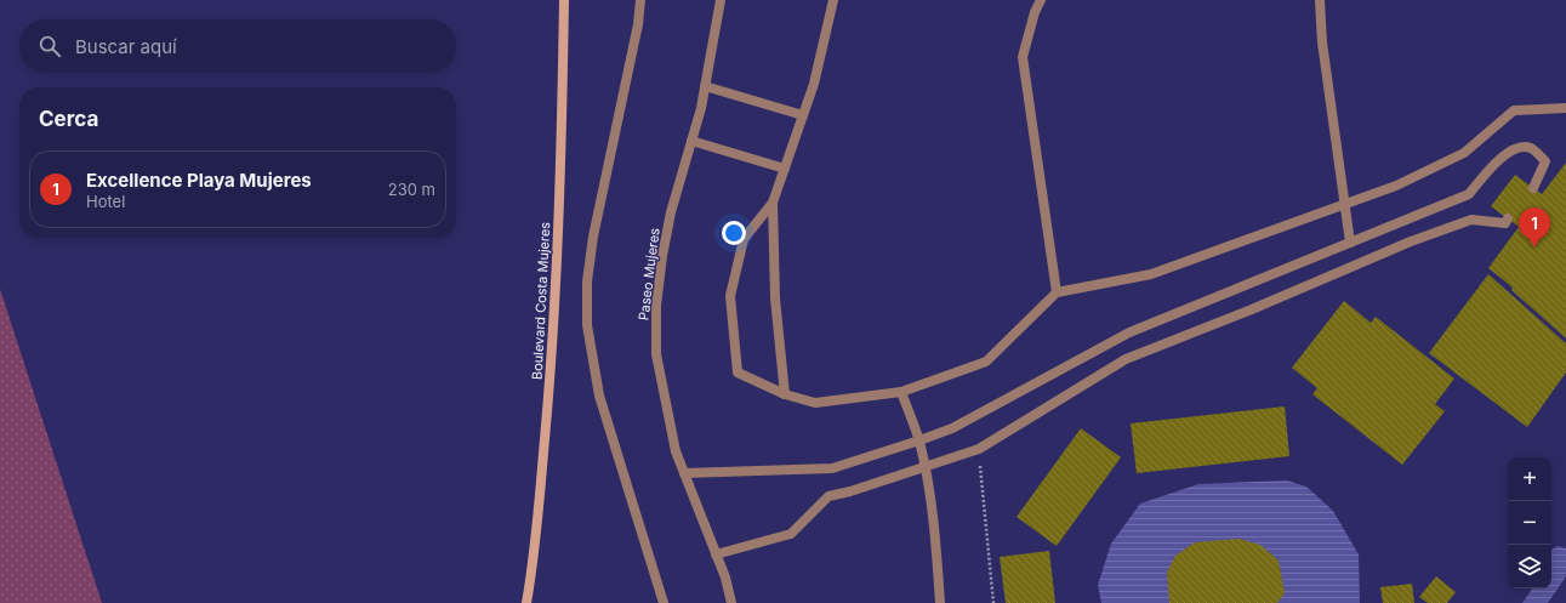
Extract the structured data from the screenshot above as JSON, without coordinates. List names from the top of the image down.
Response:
{
  "streets": {
    "main road": ["Boulevard Costa Mujeres"],
    "street": ["Paseo Mujeres"]
  },
  "page": {
    "search": "Buscar aquí",
    "heading": "Cerca",
    "list": [
      {
        "mark": "1",
        "name": "Excellence Playa Mujeres",
        "note": "Hotel",
        "value": "230 m"
      }
    ],
    "pins": "1",
    "map_buttons": ["+", "−"]
  }
}
